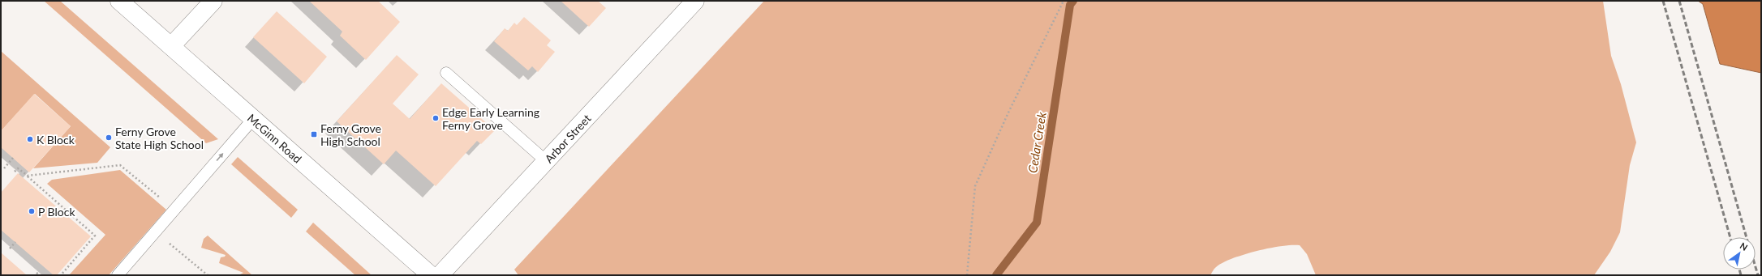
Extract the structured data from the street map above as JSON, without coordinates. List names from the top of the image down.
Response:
{
  "streets": {
    "street": ["McGinn Road", "Arbor Street"]
  },
  "water": ["Cedar Creek"],
  "places": {
    "other": [
      "Edge Early Learning Ferny Grove",
      "Ferny Grove State High School",
      "K Block",
      "P Block"
    ],
    "transit": ["Ferny Grove High School"]
  },
  "north": "top right"
}
